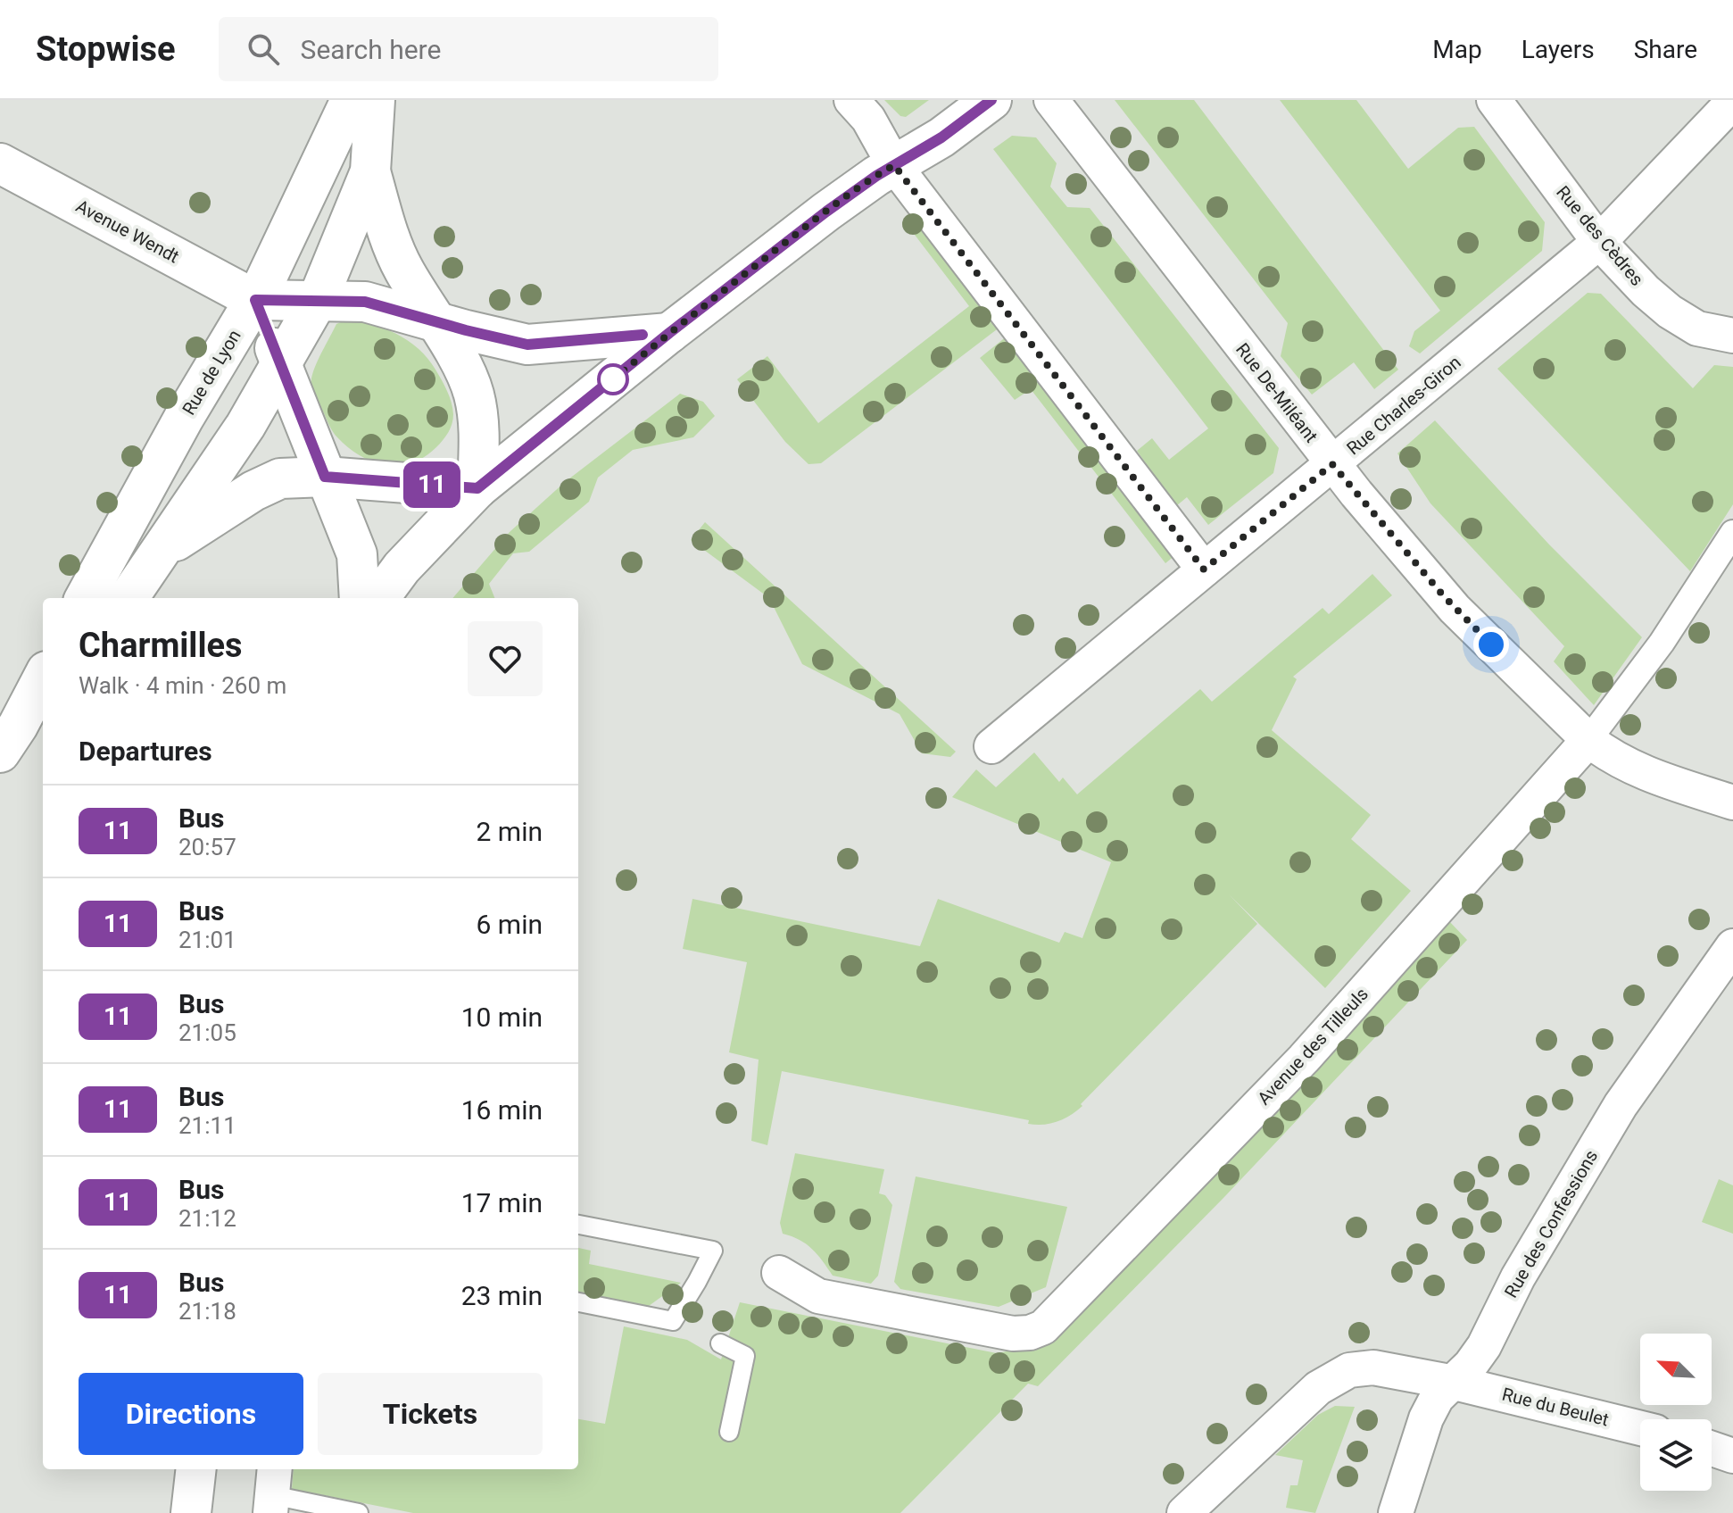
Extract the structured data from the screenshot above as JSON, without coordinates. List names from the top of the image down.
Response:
{
  "streets": {
    "main road": ["Avenue Wendt", "Rue de Lyon"],
    "street": [
      "Rue des Cèdres",
      "Rue De-Miléant",
      "Rue Charles-Giron",
      "Avenue des Tilleuls",
      "Rue des Confessions",
      "Rue du Beulet"
    ]
  },
  "crossings": [
    ["Avenue Wendt", "Rue de Lyon"],
    ["Rue des Cèdres", "Rue Charles-Giron"],
    ["Rue De-Miléant", "Rue Charles-Giron"],
    ["Rue De-Miléant", "Avenue des Tilleuls"],
    ["Rue des Confessions", "Rue du Beulet"]
  ],
  "lines": ["bus line 11"],
  "north": "top left",
  "page": {
    "header": "Stopwise",
    "search": "Search here",
    "nav": ["Map", "Layers", "Share"],
    "on_map": "11",
    "heading": [
      ["Charmilles", "Walk · 4 min · 260 m"],
      "Departures"
    ],
    "list": [
      {
        "mark": "11",
        "name": "Bus",
        "note": "20:57",
        "value": "2 min"
      },
      {
        "mark": "11",
        "name": "Bus",
        "note": "21:01",
        "value": "6 min"
      },
      {
        "mark": "11",
        "name": "Bus",
        "note": "21:05",
        "value": "10 min"
      },
      {
        "mark": "11",
        "name": "Bus",
        "note": "21:11",
        "value": "16 min"
      },
      {
        "mark": "11",
        "name": "Bus",
        "note": "21:12",
        "value": "17 min"
      },
      {
        "mark": "11",
        "name": "Bus",
        "note": "21:18",
        "value": "23 min"
      }
    ],
    "buttons": ["Directions", "Tickets"]
  }
}
